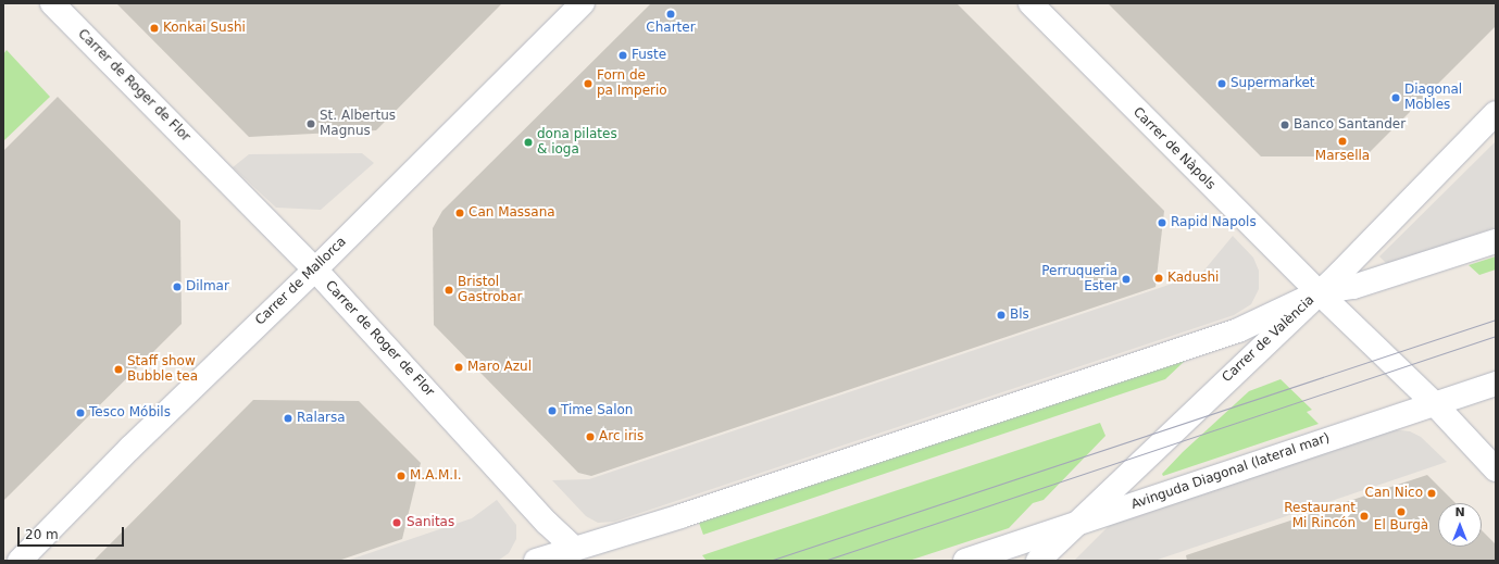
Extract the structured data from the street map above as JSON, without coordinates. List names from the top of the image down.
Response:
{
  "streets": {
    "street": [
      "Carrer de Roger de Flor",
      "Carrer de Nàpols",
      "Carrer de Mallorca",
      "Carrer de València",
      "Avinguda Diagonal (lateral mar)"
    ]
  },
  "crossings": [
    ["Carrer de Roger de Flor", "Carrer de Mallorca"],
    ["Carrer de Nàpols", "Carrer de València"],
    ["Carrer de Nàpols", "Avinguda Diagonal (lateral mar)"],
    ["Carrer de València", "Avinguda Diagonal (lateral mar)"]
  ],
  "places": [
    "Charter",
    "Konkai Sushi",
    "Fuste",
    "Forn de pa Imperio",
    "Supermarket",
    "Diagonal Mobles",
    "St. Albertus Magnus",
    "Banco Santander",
    "Marsella",
    "dona pilates & ioga",
    "Can Massana",
    "Rapid Napols",
    "Kadushi",
    "Perruqueria Ester",
    "Dilmar",
    "Bristol Gastrobar",
    "Bls",
    "Maro Azul",
    "Staff show Bubble tea",
    "Time Salon",
    "Tesco Móbils",
    "Ralarsa",
    "Arc iris",
    "M.A.M.I.",
    "Can Nico",
    "El Burgà",
    "Restaurant Mi Rincón",
    "Sanitas"
  ],
  "scale_bar": "20 m",
  "north": "top"
}
